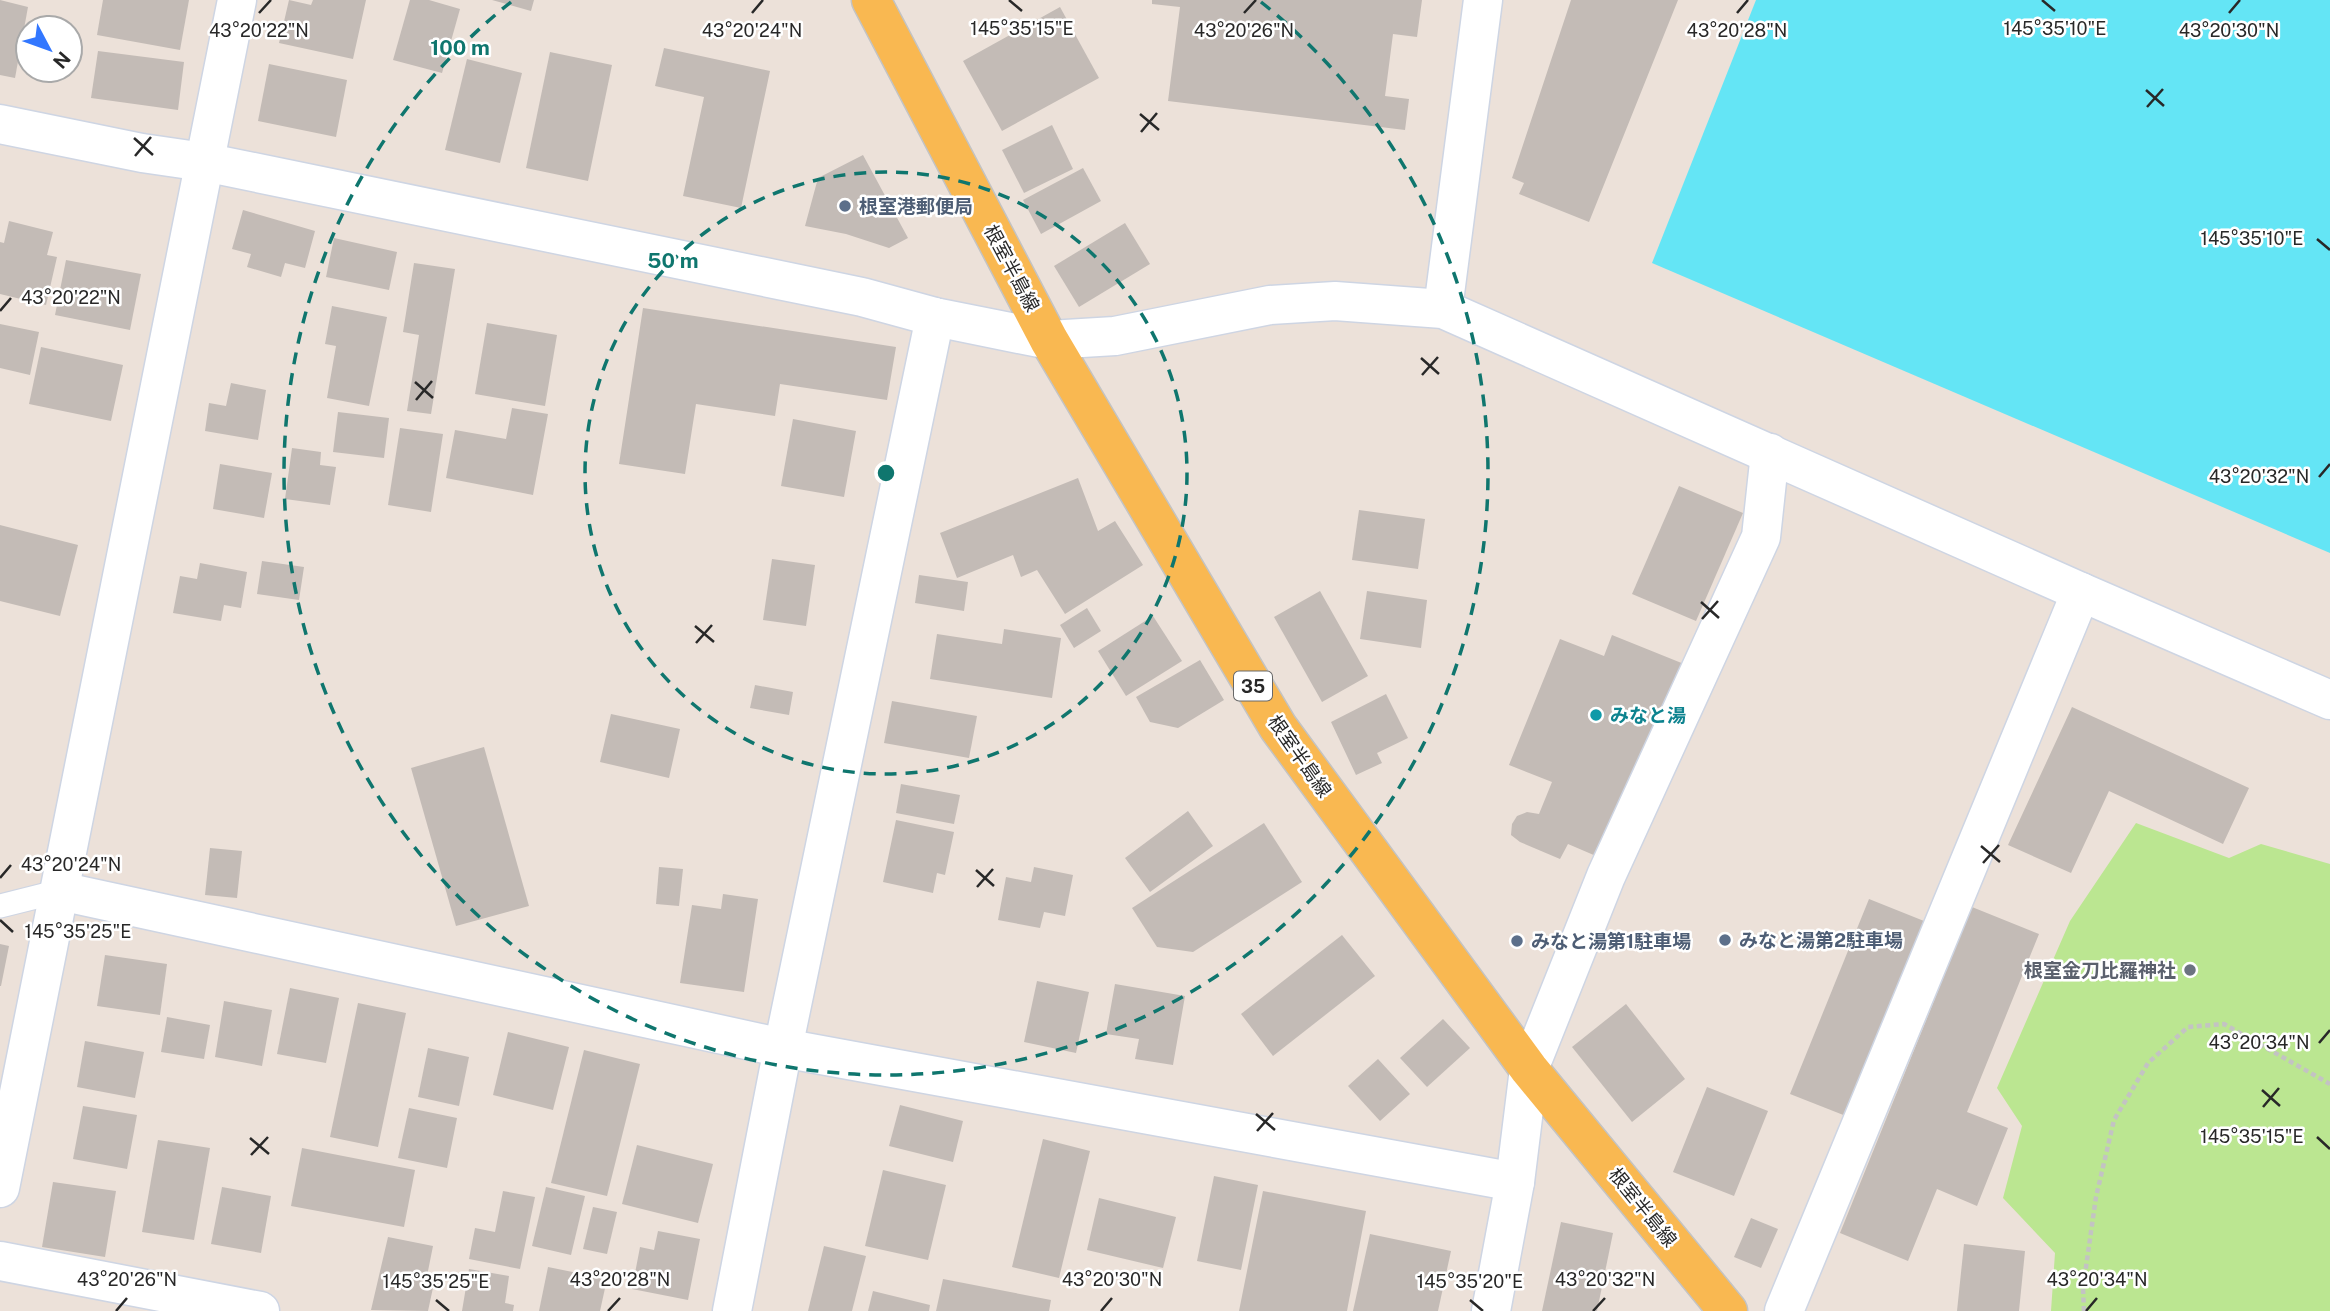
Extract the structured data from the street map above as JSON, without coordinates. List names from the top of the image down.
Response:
{
  "streets": {
    "main road": ["根室半島線", "35"]
  },
  "places": [
    "根室港郵便局",
    "みなと湯",
    "みなと湯第2駐車場",
    "みなと湯第1駐車場",
    "根室金刀比羅神社"
  ],
  "north": "bottom right",
  "coordinates": [
    "145°35'15\"E",
    "145°35'10\"E",
    "43°20'24\"N",
    "43°20'22\"N",
    "43°20'26\"N",
    "43°20'28\"N",
    "43°20'30\"N",
    "43°20'32\"N",
    "145°35'25\"E",
    "43°20'34\"N",
    "145°35'20\"E"
  ],
  "rings": ["100 m", "50 m"]
}
